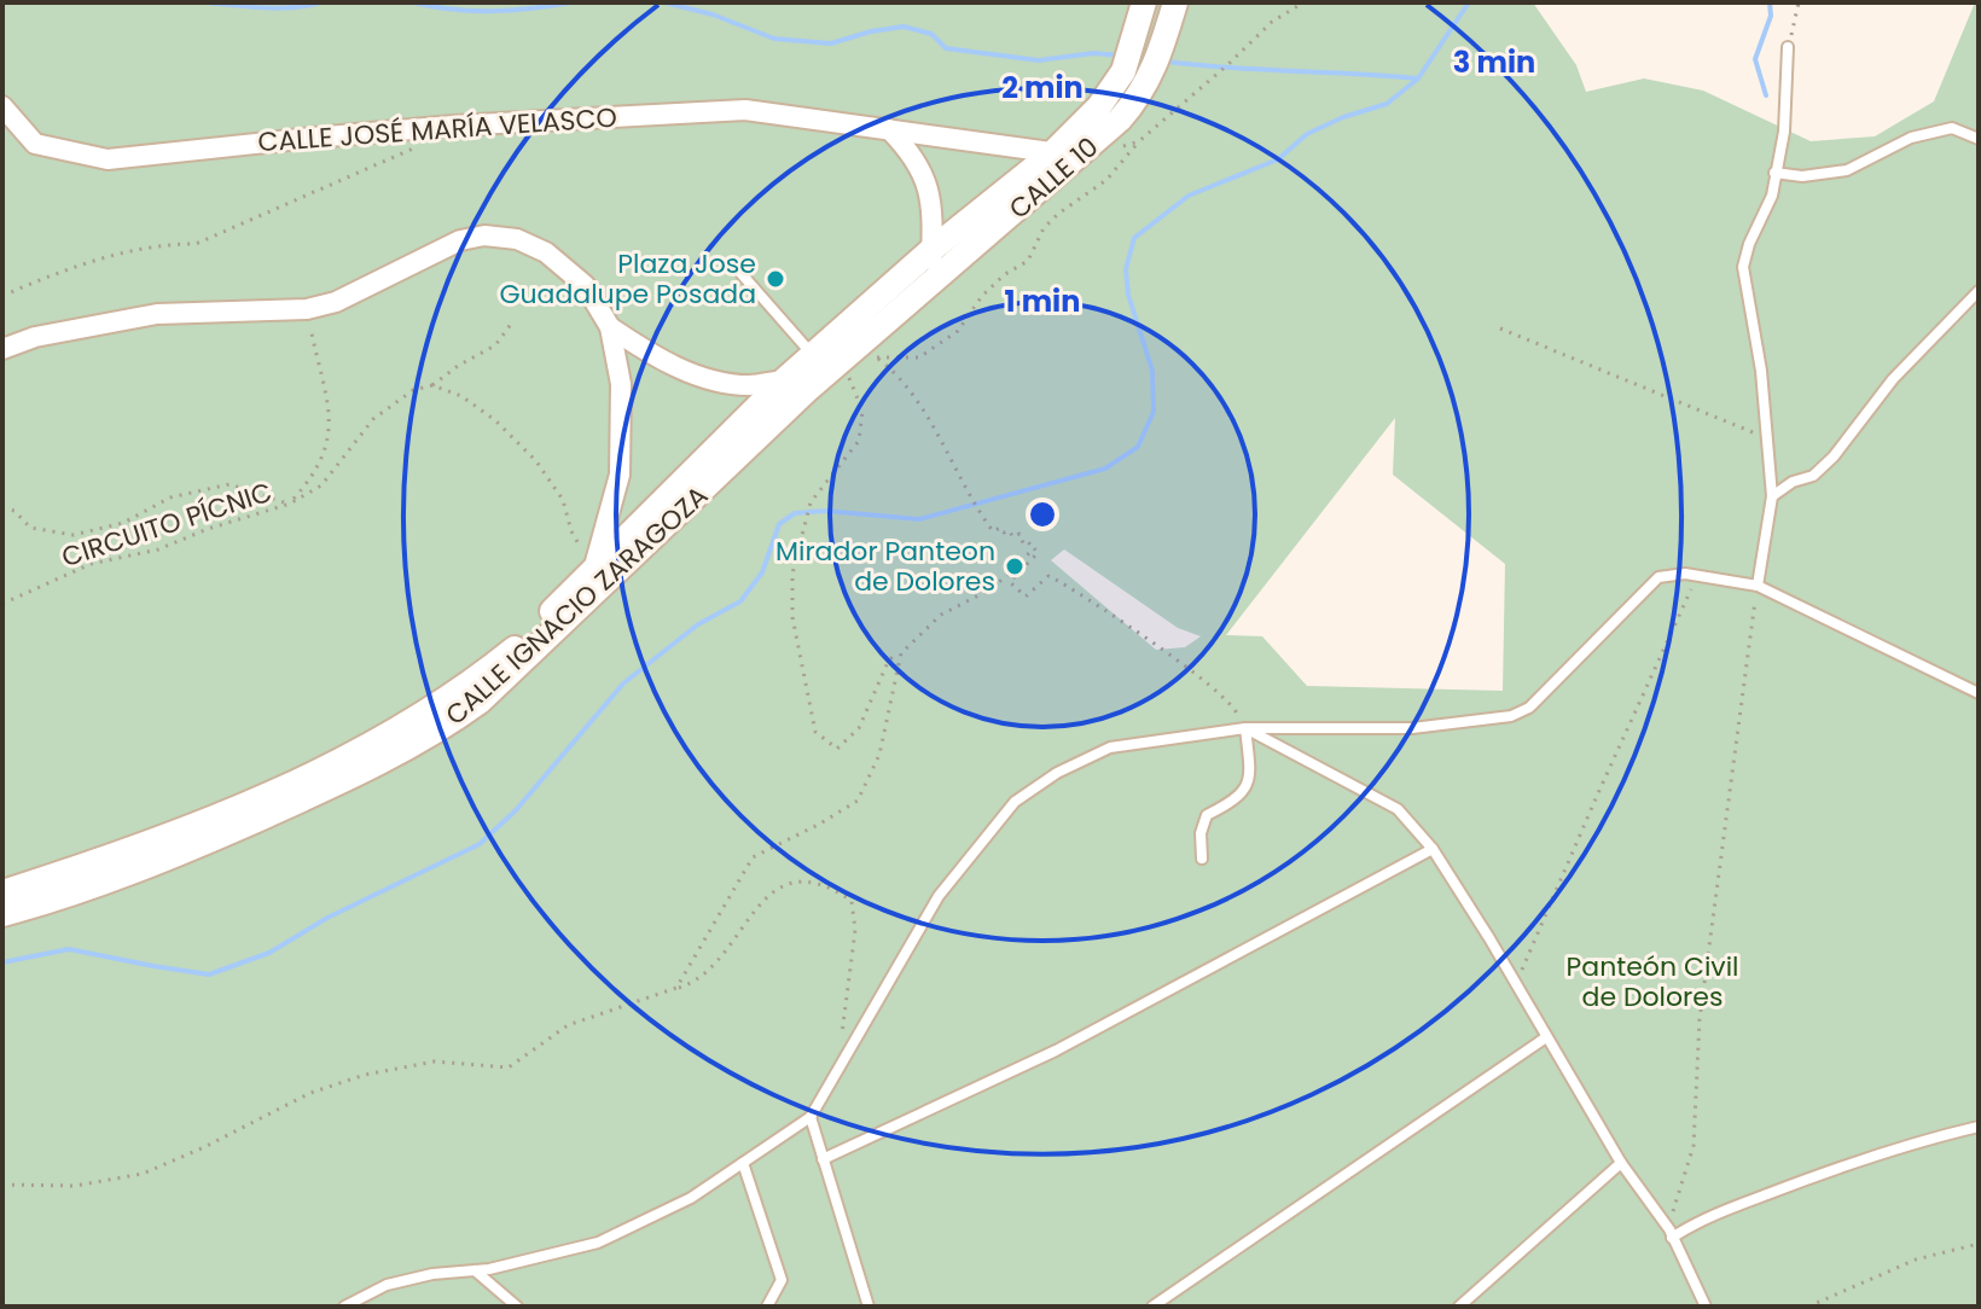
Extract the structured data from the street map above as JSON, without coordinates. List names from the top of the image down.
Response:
{
  "streets": {
    "street": ["CALLE JOSÉ MARÍA VELASCO", "CALLE 10", "CALLE IGNACIO ZARAGOZA"],
    "path": ["CIRCUITO PÍCNIC"]
  },
  "crossings": [
    ["CALLE JOSÉ MARÍA VELASCO", "CALLE 10"],
    ["CALLE 10", "CALLE IGNACIO ZARAGOZA"],
    ["CIRCUITO PÍCNIC", "CALLE IGNACIO ZARAGOZA"]
  ],
  "parks": ["Panteón Civil de Dolores"],
  "places": ["Plaza Jose Guadalupe Posada", "Mirador Panteon de Dolores"],
  "rings": ["3 min", "2 min", "1 min"]
}
